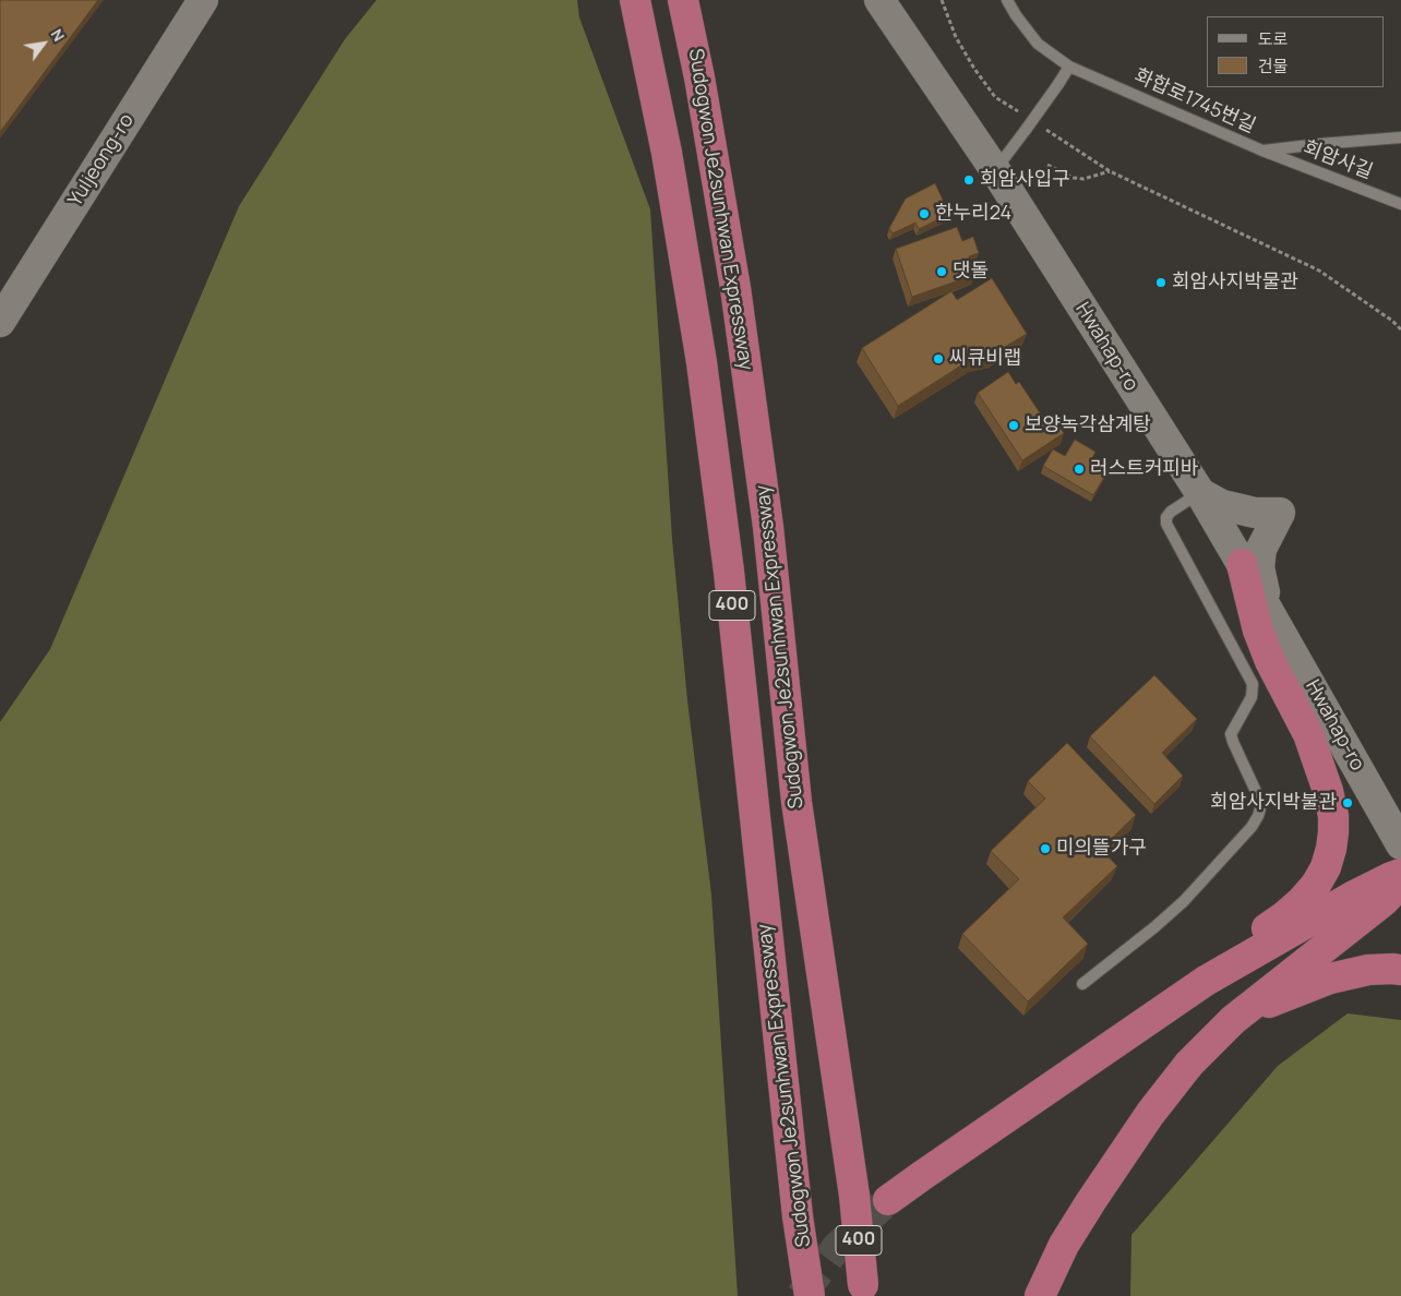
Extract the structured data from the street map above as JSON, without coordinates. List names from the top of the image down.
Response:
{
  "streets": {
    "highway": ["Sudogwon Je2sunhwan Expressway", "400"],
    "main road": ["Yuljeong-ro", "Hwahap-ro"],
    "lane": ["화합로1745번길", "회암사길"]
  },
  "crossings": [
    ["화합로1745번길", "회암사길"]
  ],
  "places": [
    "회암사입구",
    "한누리24",
    "댓돌",
    "회암사지박물관",
    "씨큐비랩",
    "보양녹각삼계탕",
    "러스트커피바",
    "회암사지박불관",
    "미의뜰가구"
  ],
  "legend": ["도로", "건물"],
  "north": "top right"
}
